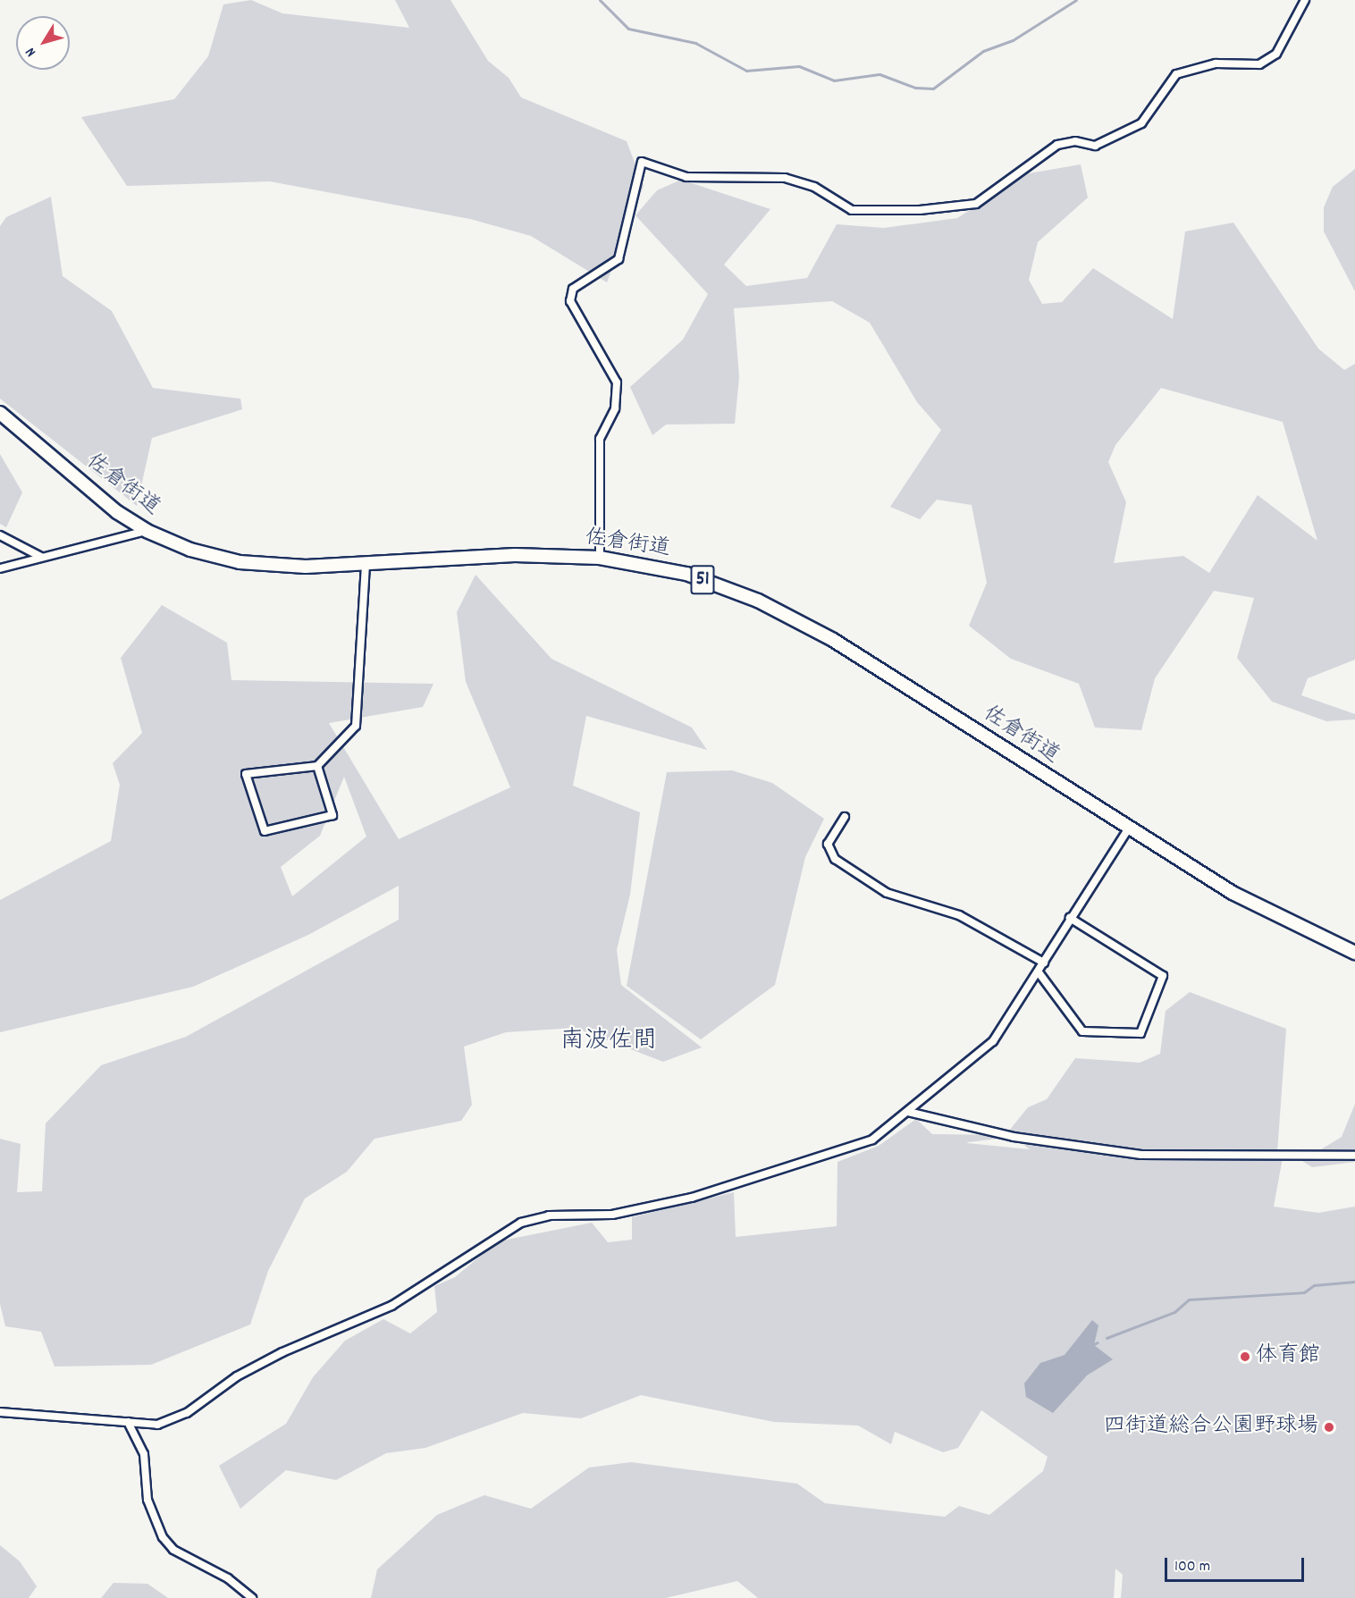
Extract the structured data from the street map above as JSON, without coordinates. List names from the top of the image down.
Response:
{
  "streets": {
    "highway": ["佐倉街道", "51"]
  },
  "districts": ["南波佐間"],
  "places": ["体育館", "四街道総合公園野球場"],
  "scale_bar": "100 m",
  "north": "bottom left"
}
